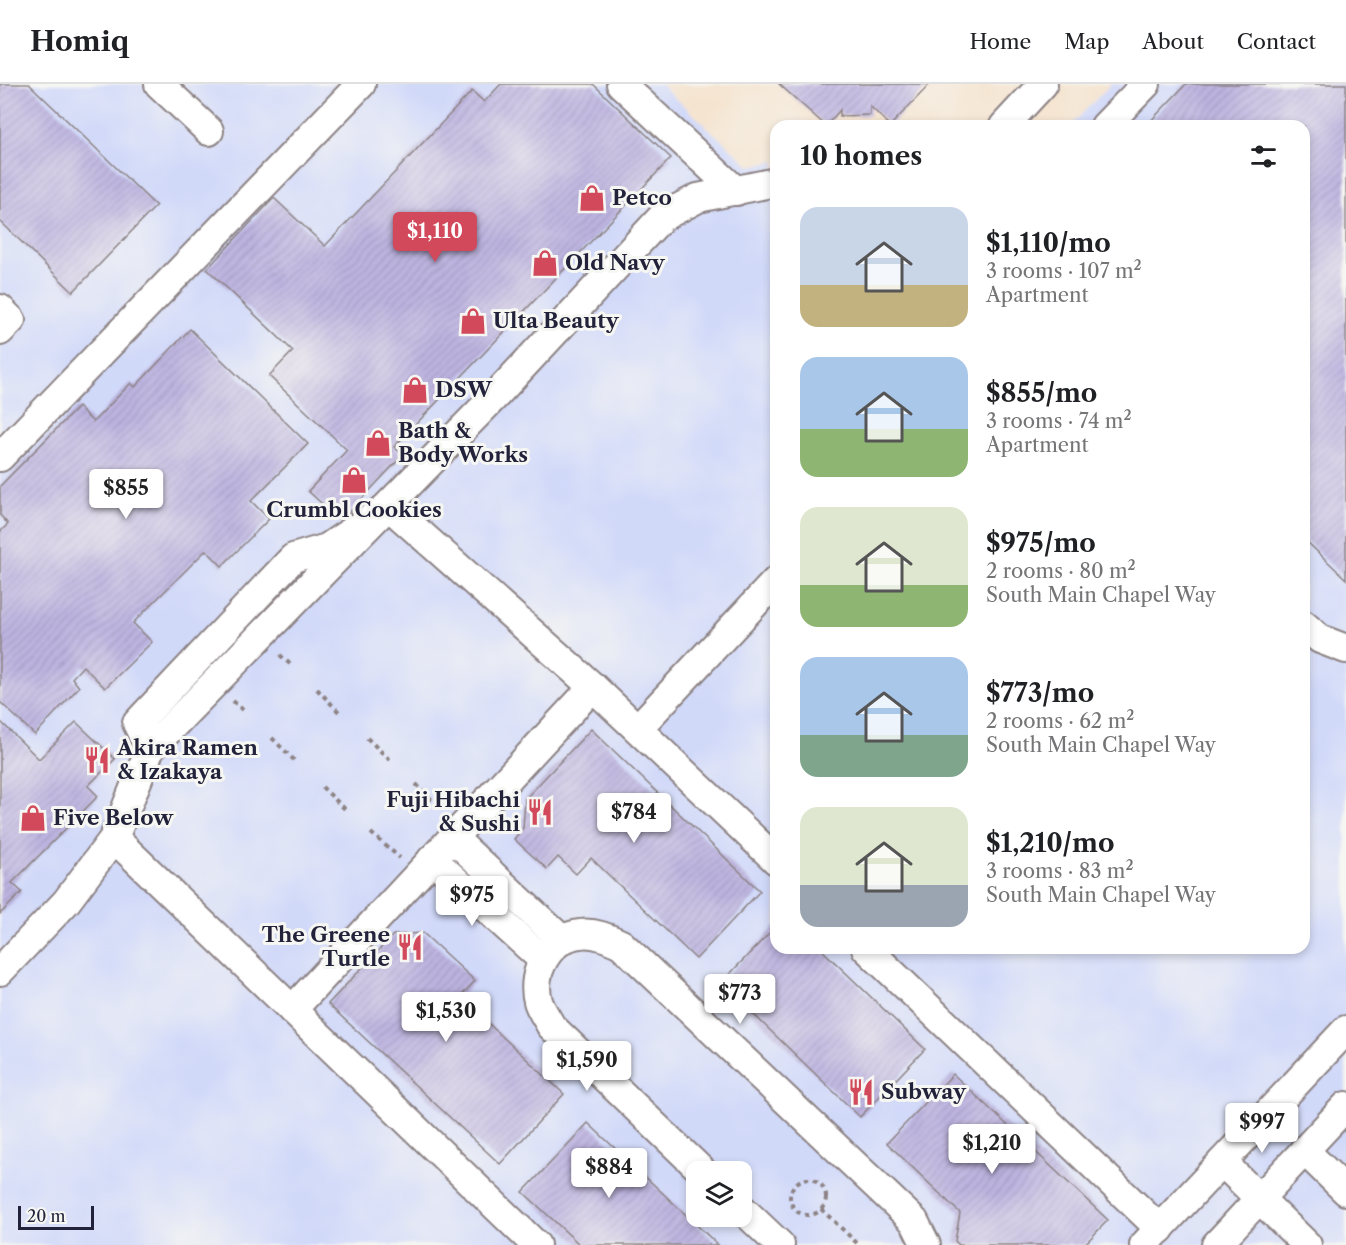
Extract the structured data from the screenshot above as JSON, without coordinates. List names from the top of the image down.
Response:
{
  "places": {
    "shop": [
      "Petco",
      "Old Navy",
      "Ulta Beauty",
      "DSW",
      "Bath & Body Works",
      "Crumbl Cookies",
      "Five Below"
    ],
    "restaurant": [
      "Akira Ramen & Izakaya",
      "Fuji Hibachi & Sushi",
      "The Greene Turtle",
      "Subway"
    ]
  },
  "scale_bar": "20 m",
  "page": {
    "header": "Homiq",
    "nav": [
      "Home",
      "Map",
      "About",
      "Contact"
    ],
    "heading": "10 homes",
    "list": [
      {
        "name": "$1,110/mo",
        "note": "3 rooms · 107 m² · Apartment"
      },
      {
        "name": "$855/mo",
        "note": "3 rooms · 74 m² · Apartment"
      },
      {
        "name": "$975/mo",
        "note": "2 rooms · 80 m² · South Main Chapel Way"
      },
      {
        "name": "$773/mo",
        "note": "2 rooms · 62 m² · South Main Chapel Way"
      },
      {
        "name": "$1,210/mo",
        "note": "3 rooms · 83 m² · South Main Chapel Way"
      }
    ],
    "price": [
      "$1,110",
      "$855",
      "$784",
      "$975",
      "$773",
      "$1,530",
      "$1,590",
      "$997",
      "$1,210",
      "$884"
    ],
    "scale": "20 m"
  }
}
